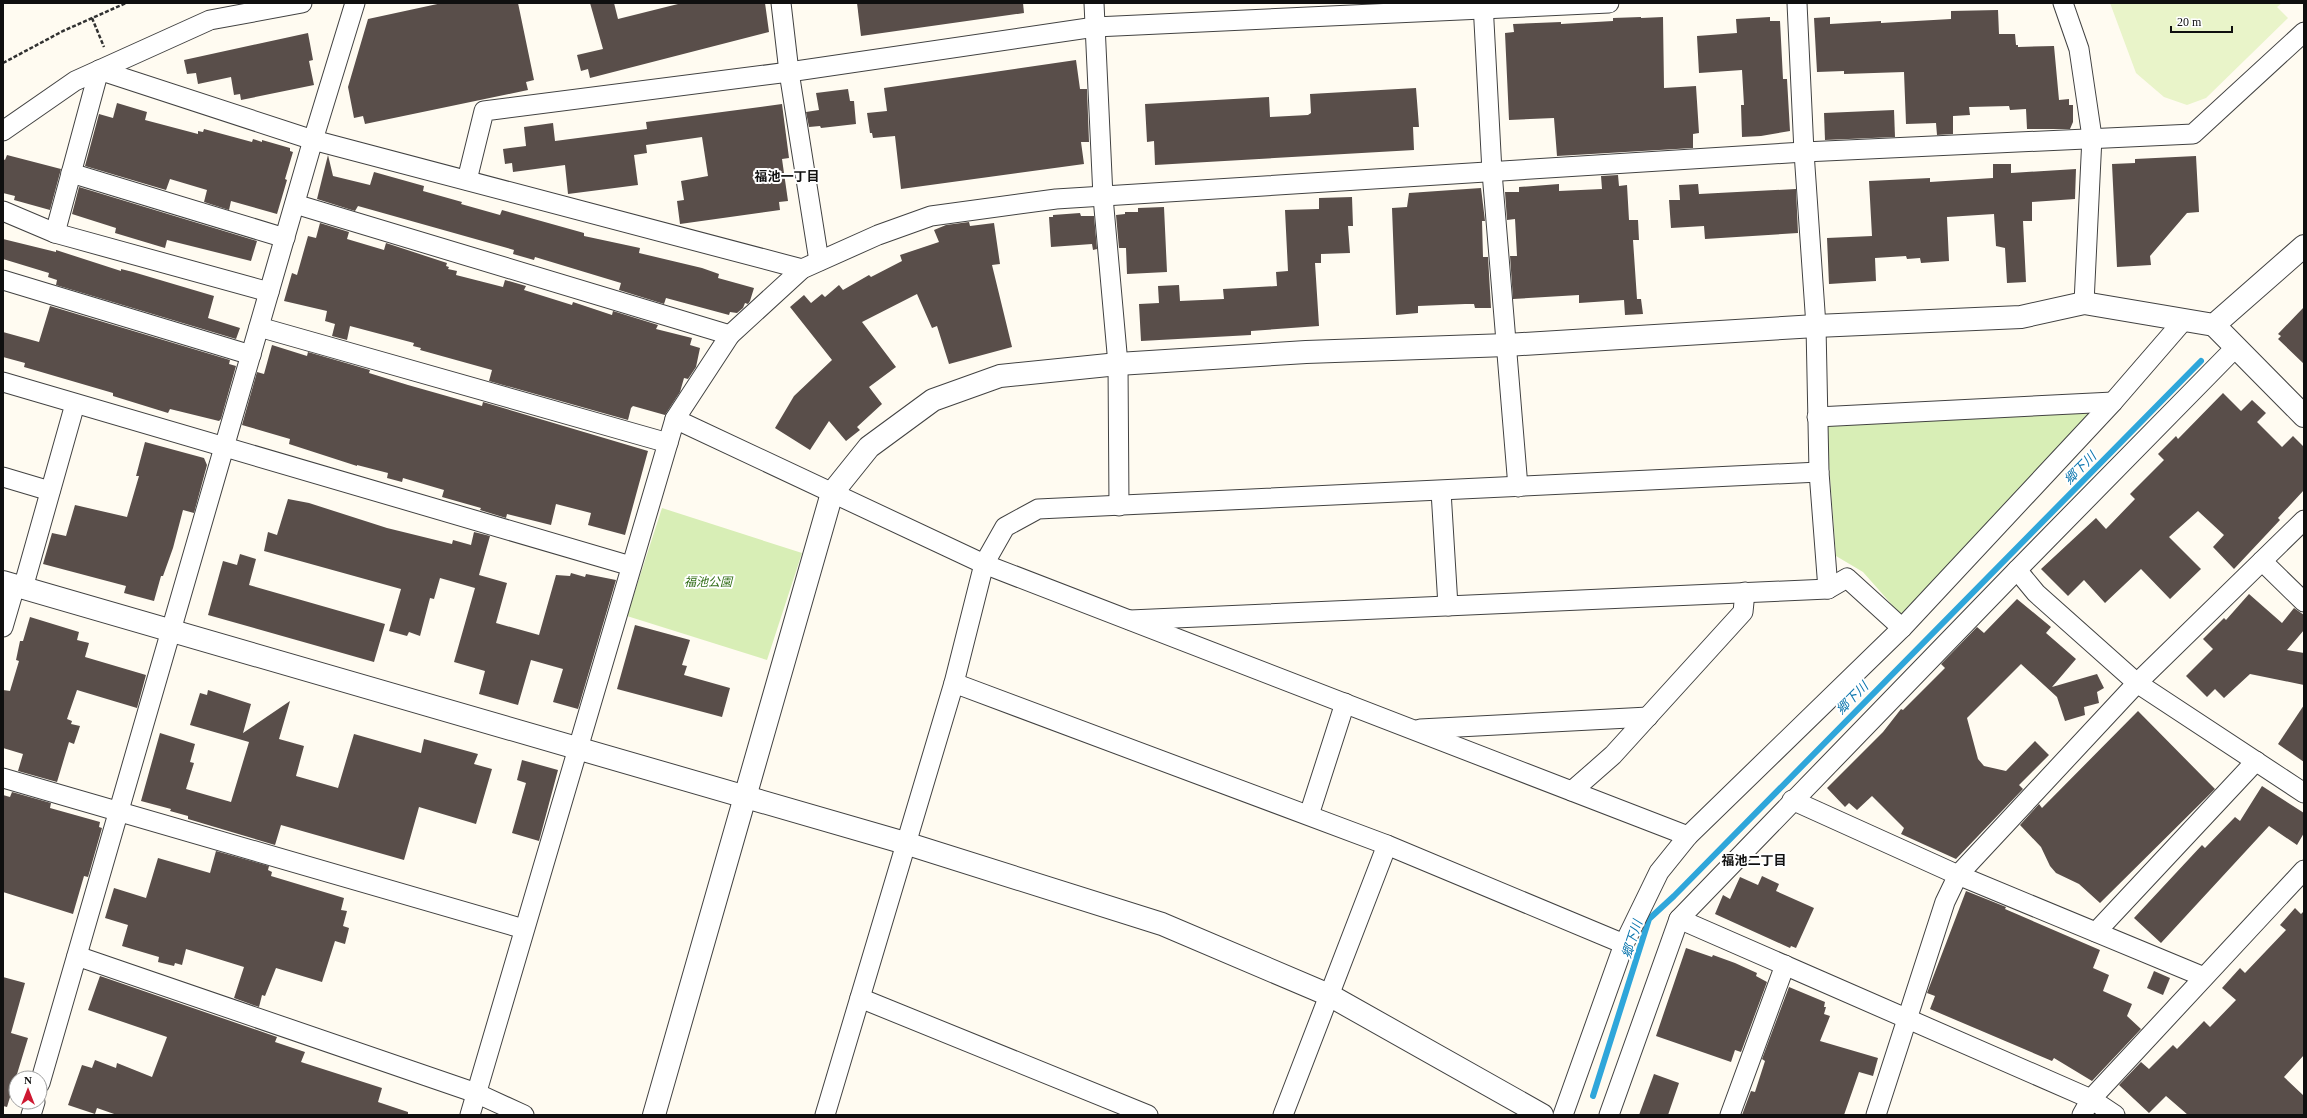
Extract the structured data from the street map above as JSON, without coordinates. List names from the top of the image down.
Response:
{
  "districts": ["福池一丁目", "福池二丁目"],
  "water": ["郷下川"],
  "parks": ["福池公園"],
  "scale_bar": "20 m",
  "north": "top"
}
